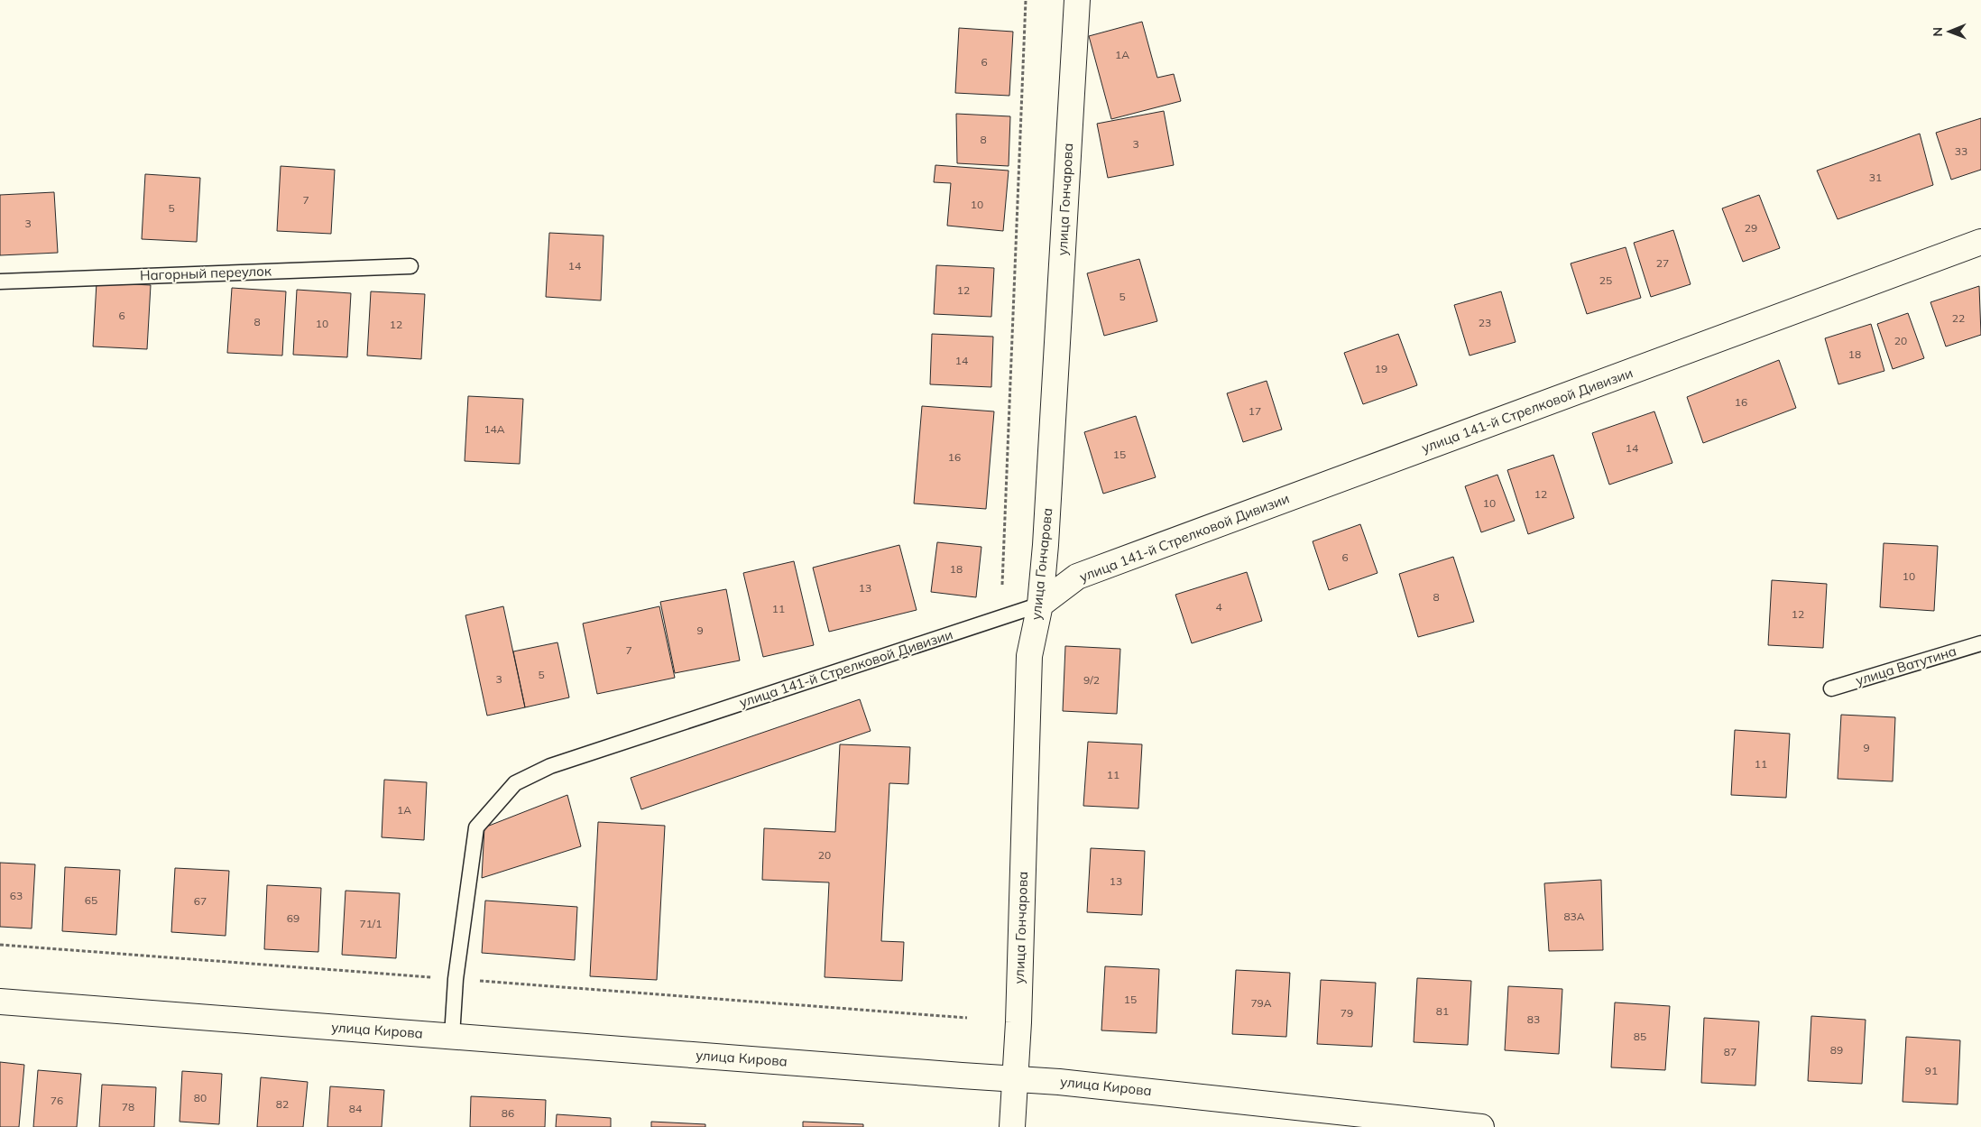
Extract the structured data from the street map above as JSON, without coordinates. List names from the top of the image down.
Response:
{
  "streets": {
    "street": ["улица Гончарова", "улица 141-й Стрелковой Дивизии", "улица Кирова"],
    "lane": ["Нагорный переулок", "улица Ватутина"]
  },
  "crossings": [
    ["улица Гончарова", "улица 141-й Стрелковой Дивизии"],
    ["улица Гончарова", "улица Кирова"],
    ["улица 141-й Стрелковой Дивизии", "улица Кирова"]
  ],
  "house_numbers": [
    "1А",
    "6",
    "8",
    "3",
    "33",
    "31",
    "7",
    "10",
    "5",
    "3",
    "29",
    "27",
    "14",
    "25",
    "12",
    "5",
    "6",
    "22",
    "8",
    "23",
    "10",
    "12",
    "20",
    "18",
    "14",
    "19",
    "16",
    "17",
    "14А",
    "14",
    "15",
    "16",
    "12",
    "10",
    "6",
    "18",
    "10",
    "13",
    "8",
    "4",
    "11",
    "12",
    "9",
    "7",
    "5",
    "3",
    "9/2",
    "9",
    "11",
    "11",
    "1А",
    "20",
    "13",
    "63",
    "65",
    "67",
    "83А",
    "69",
    "71/1",
    "15",
    "79А",
    "81",
    "79",
    "83",
    "85",
    "89",
    "87",
    "91",
    "80",
    "76",
    "82",
    "78",
    "84",
    "86"
  ],
  "north": "left"
}
